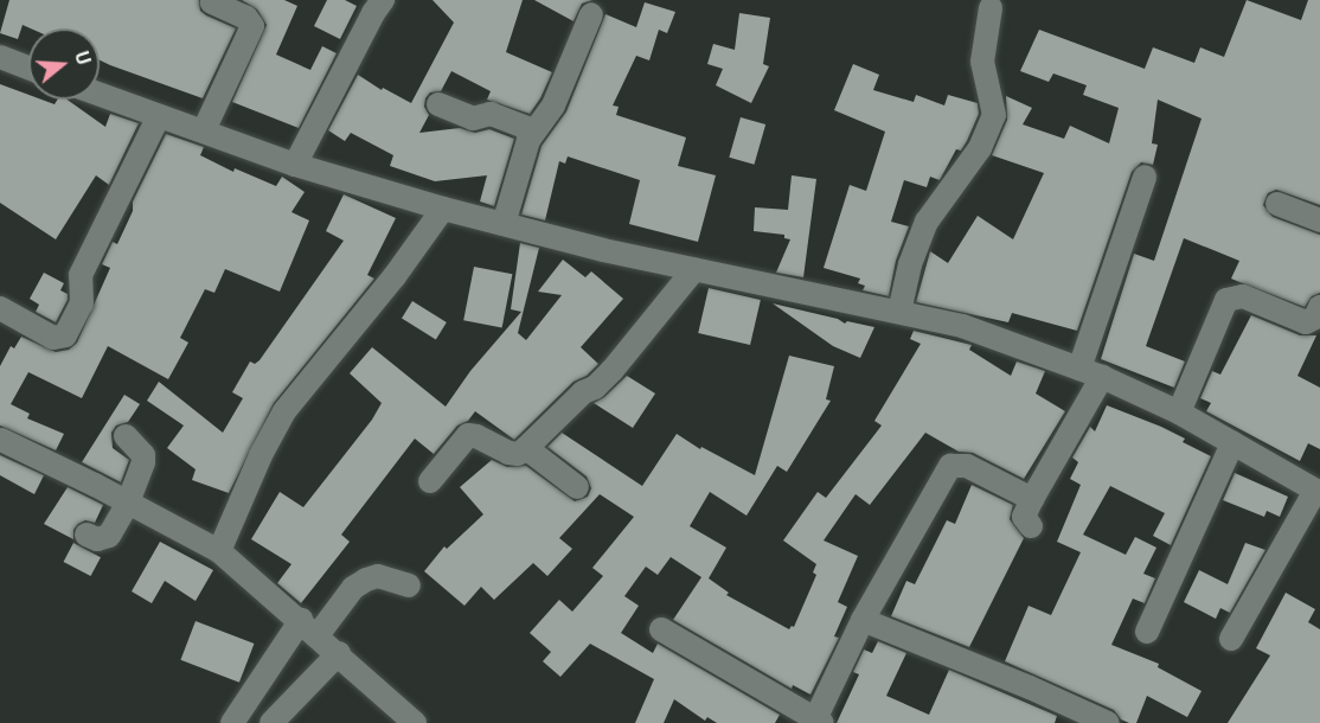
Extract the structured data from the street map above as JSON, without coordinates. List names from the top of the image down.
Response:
{
  "north": "right"
}
